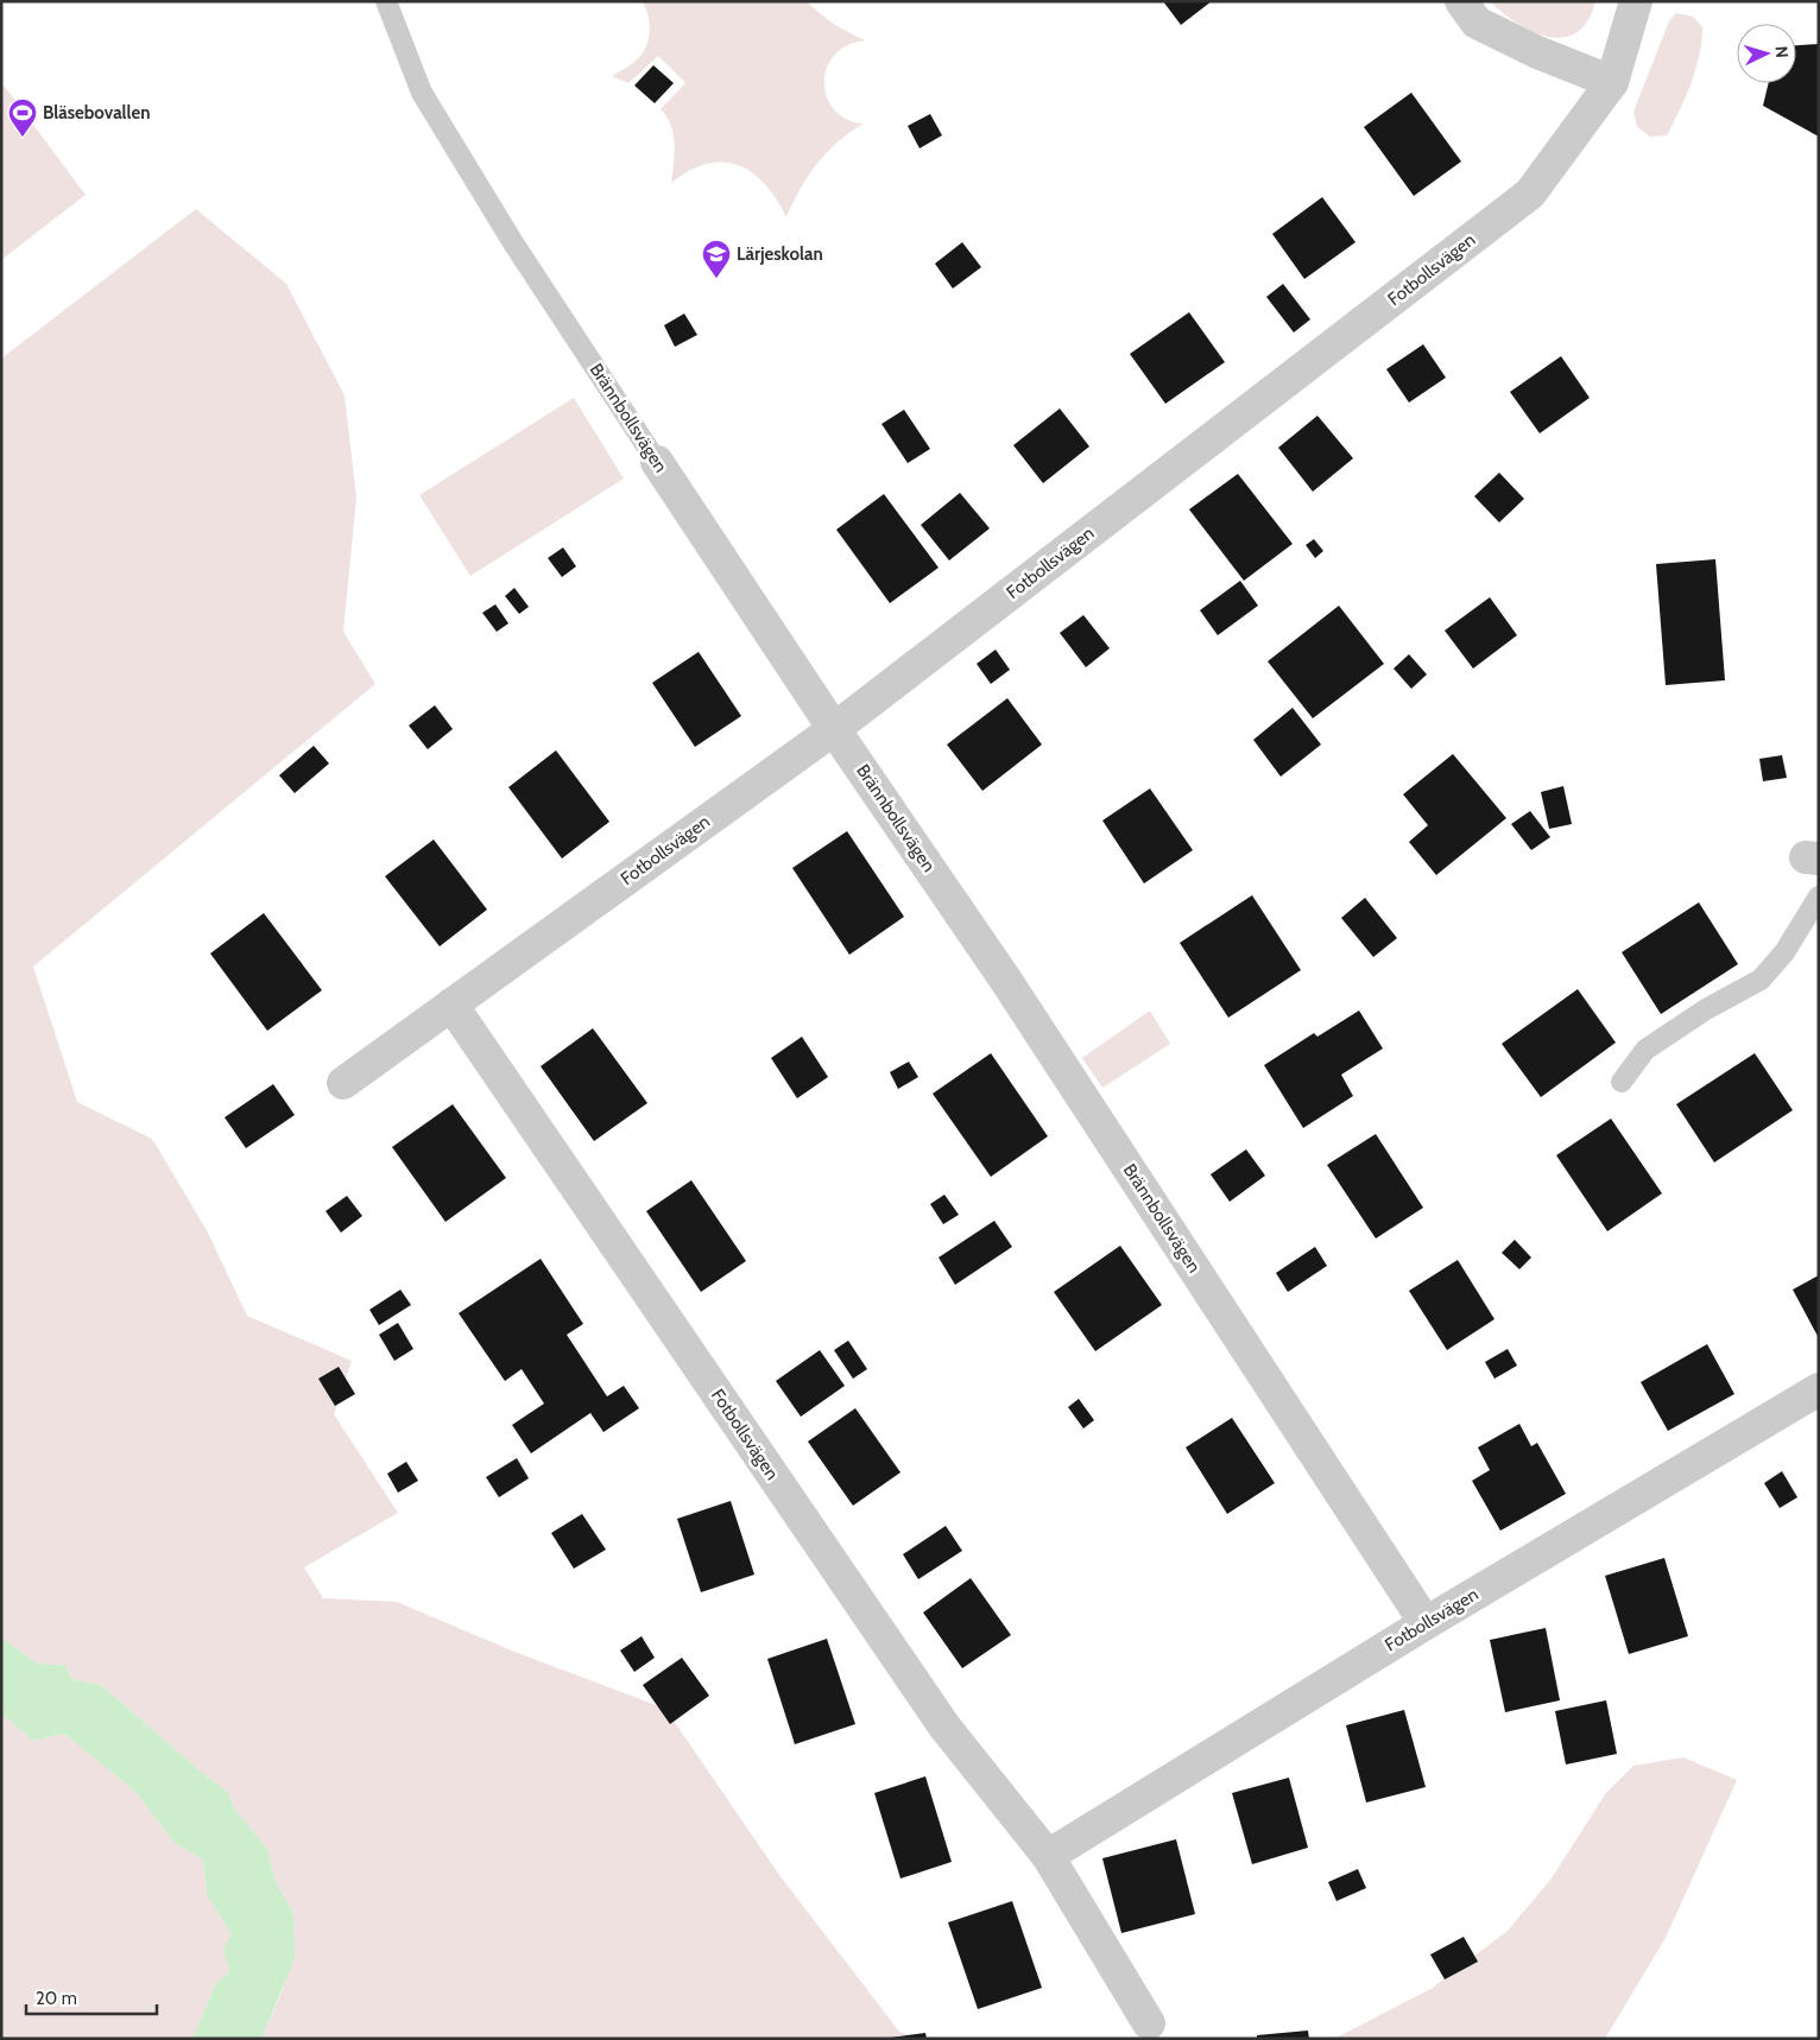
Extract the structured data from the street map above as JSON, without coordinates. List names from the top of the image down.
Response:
{
  "streets": {
    "street": ["Fotbollsvägen", "Brännbollsvägen"]
  },
  "crossings": [
    ["Fotbollsvägen", "Brännbollsvägen"]
  ],
  "places": {
    "sports": ["Bläsebovallen"],
    "school or university": ["Lärjeskolan"]
  },
  "scale_bar": "20 m",
  "north": "right"
}
